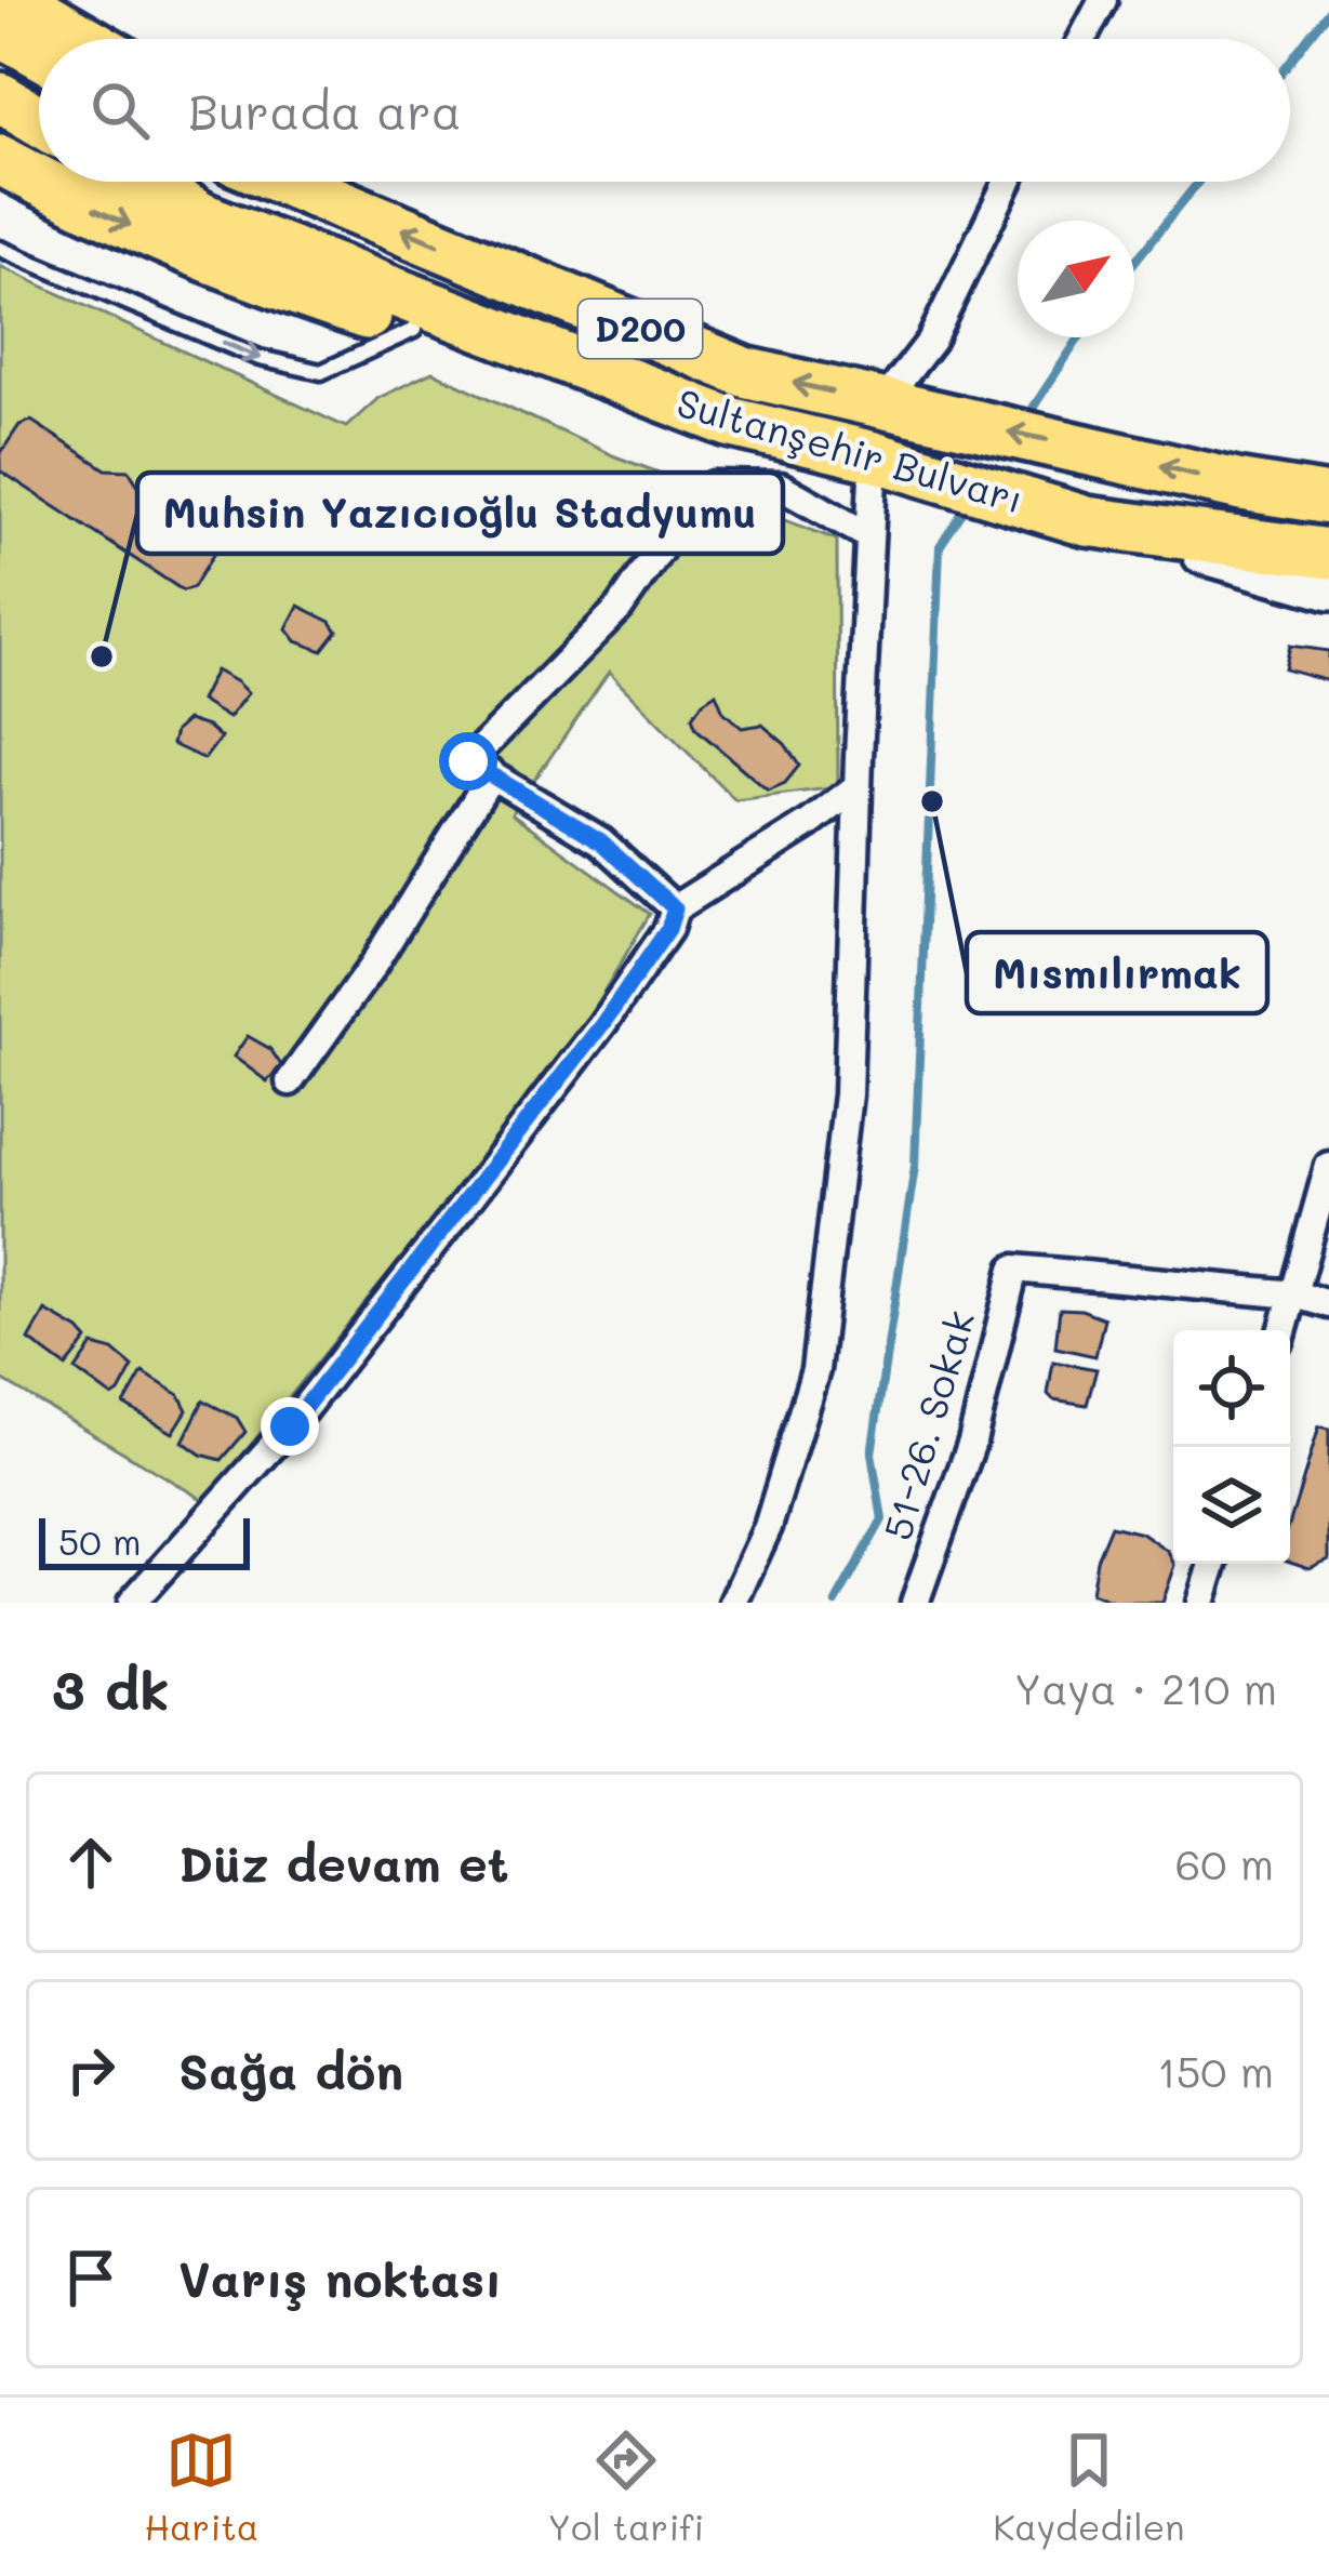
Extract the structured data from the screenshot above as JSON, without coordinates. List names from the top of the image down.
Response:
{
  "streets": {
    "highway": ["D200", "Sultanşehir Bulvarı"],
    "street": ["51-26. Sokak"]
  },
  "places": ["Muhsin Yazıcıoğlu Stadyumu", "Mısmılırmak"],
  "scale_bar": "50 m",
  "north": "top right",
  "page": {
    "search": "Burada ara",
    "scale": "50 m",
    "heading": ["3 dk", "Yaya · 210 m"],
    "list": [
      ["Düz devam et", "60 m"],
      ["Sağa dön", "150 m"],
      "Varış noktası"
    ],
    "nav": ["Harita", "Yol tarifi", "Kaydedilen"]
  }
}
